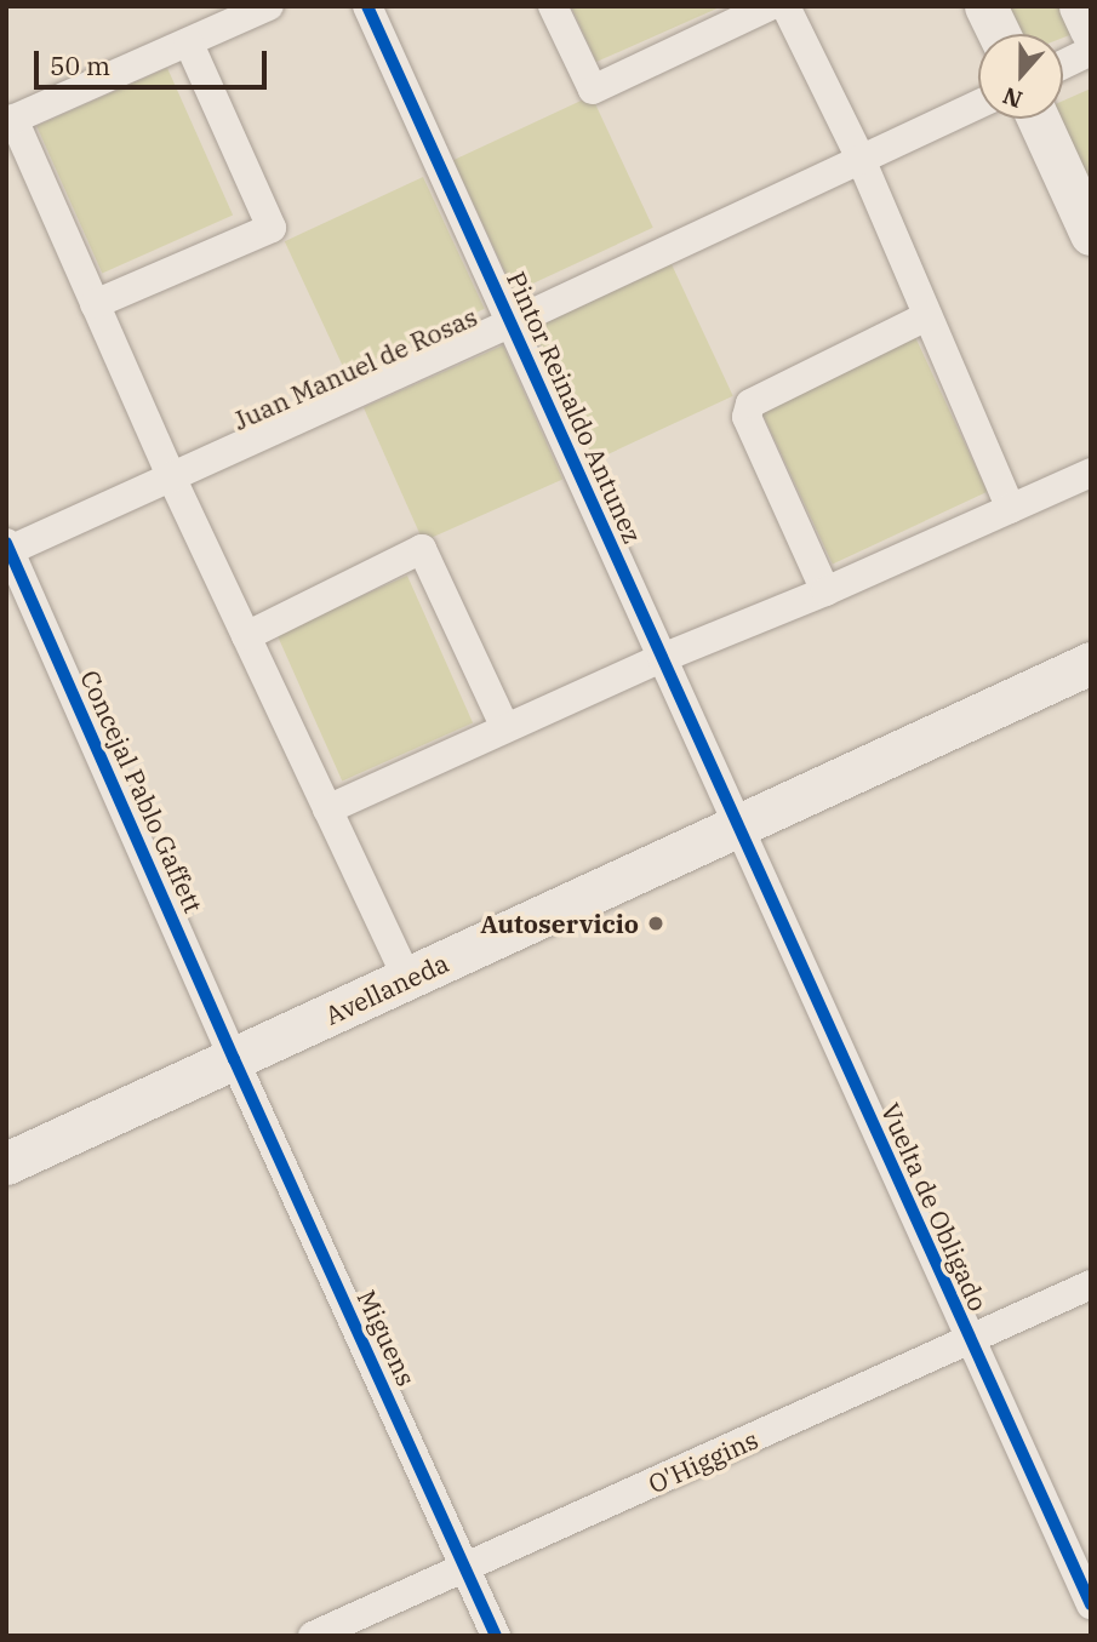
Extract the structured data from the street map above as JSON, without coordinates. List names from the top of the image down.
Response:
{
  "streets": {
    "street": [
      "Juan Manuel de Rosas",
      "Pintor Reinaldo Antunez",
      "Concejal Pablo Gaffett",
      "Avellaneda",
      "Vuelta de Obligado",
      "Miguens",
      "O'Higgins"
    ]
  },
  "crossings": [
    ["Juan Manuel de Rosas", "Pintor Reinaldo Antunez"],
    ["Juan Manuel de Rosas", "Concejal Pablo Gaffett"],
    ["Pintor Reinaldo Antunez", "Avellaneda"],
    ["Pintor Reinaldo Antunez", "Vuelta de Obligado"],
    ["Concejal Pablo Gaffett", "Avellaneda"],
    ["Concejal Pablo Gaffett", "Miguens"],
    ["Avellaneda", "Vuelta de Obligado"],
    ["Avellaneda", "Miguens"],
    ["Vuelta de Obligado", "O'Higgins"],
    ["Miguens", "O'Higgins"]
  ],
  "places": ["Autoservicio"],
  "scale_bar": "50 m",
  "north": "bottom"
}
